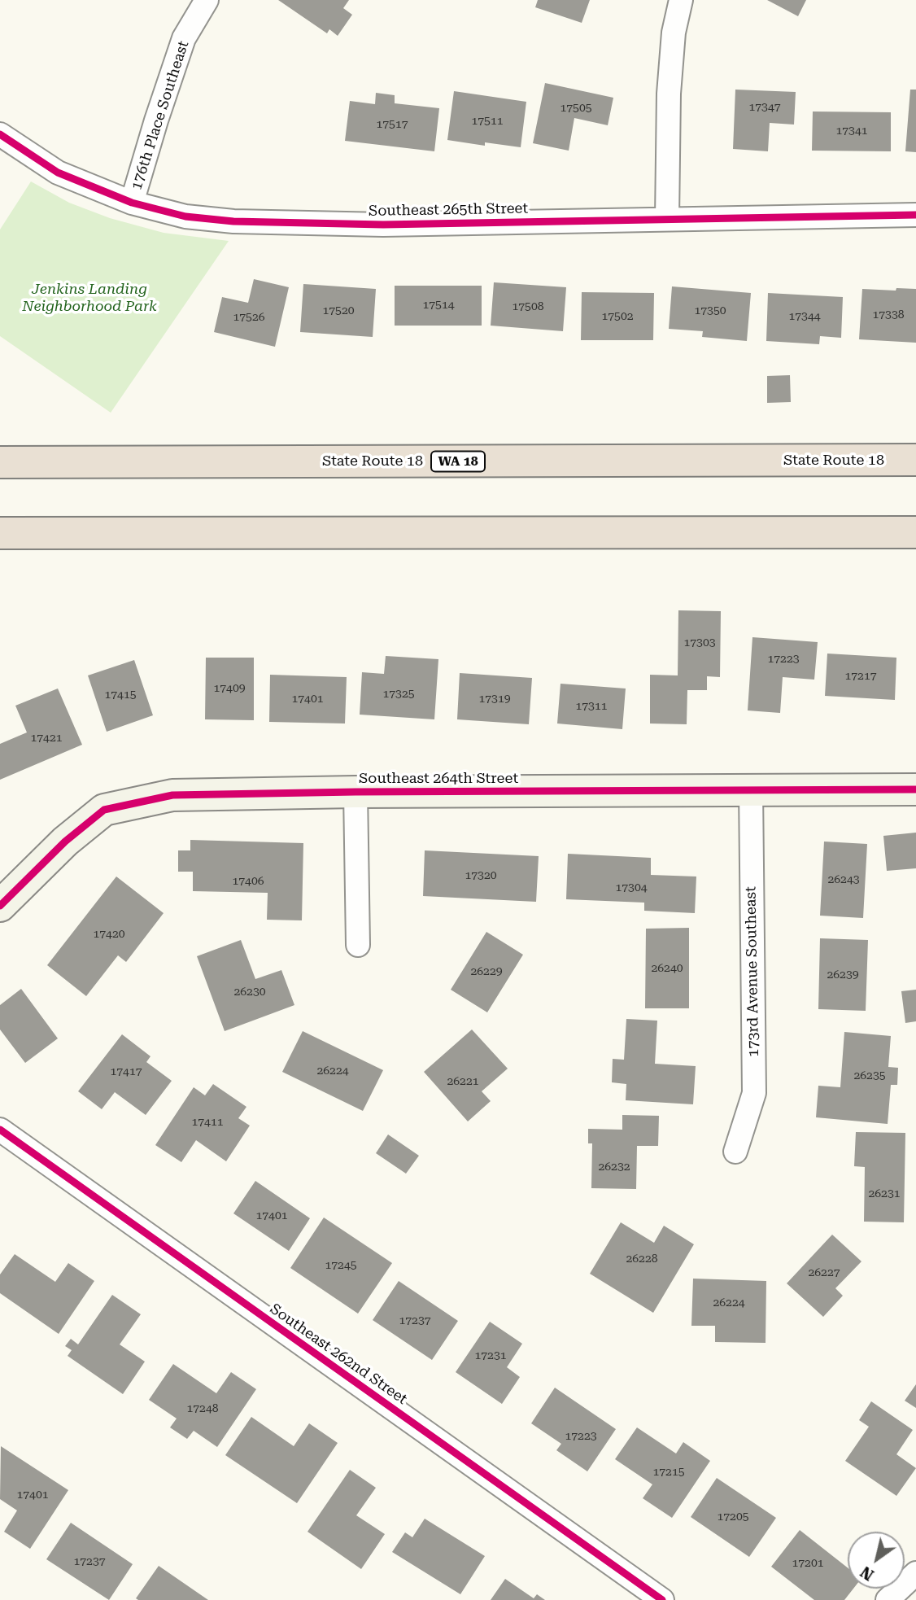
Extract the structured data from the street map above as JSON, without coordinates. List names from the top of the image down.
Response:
{
  "streets": {
    "highway": ["State Route 18", "WA 18"],
    "street": [
      "176th Place Southeast",
      "Southeast 265th Street",
      "Southeast 264th Street",
      "173rd Avenue Southeast",
      "Southeast 262nd Street"
    ]
  },
  "crossings": [
    ["176th Place Southeast", "Southeast 265th Street"],
    ["Southeast 264th Street", "173rd Avenue Southeast"]
  ],
  "parks": ["Jenkins Landing Neighborhood Park"],
  "house_numbers": [
    "17347",
    "17505",
    "17511",
    "17517",
    "17341",
    "17514",
    "17508",
    "17520",
    "17350",
    "17338",
    "17502",
    "17344",
    "17526",
    "17303",
    "17223",
    "17217",
    "17409",
    "17325",
    "17415",
    "17401",
    "17319",
    "17311",
    "17421",
    "17320",
    "26243",
    "17406",
    "17304",
    "17420",
    "26240",
    "26229",
    "26239",
    "26230",
    "26224",
    "17417",
    "26235",
    "26221",
    "17411",
    "26232",
    "26231",
    "17401",
    "26228",
    "17245",
    "26227",
    "26224",
    "17237",
    "17231",
    "17248",
    "17223",
    "17215",
    "17401",
    "17205",
    "17237",
    "17201"
  ],
  "north": "bottom left"
}
